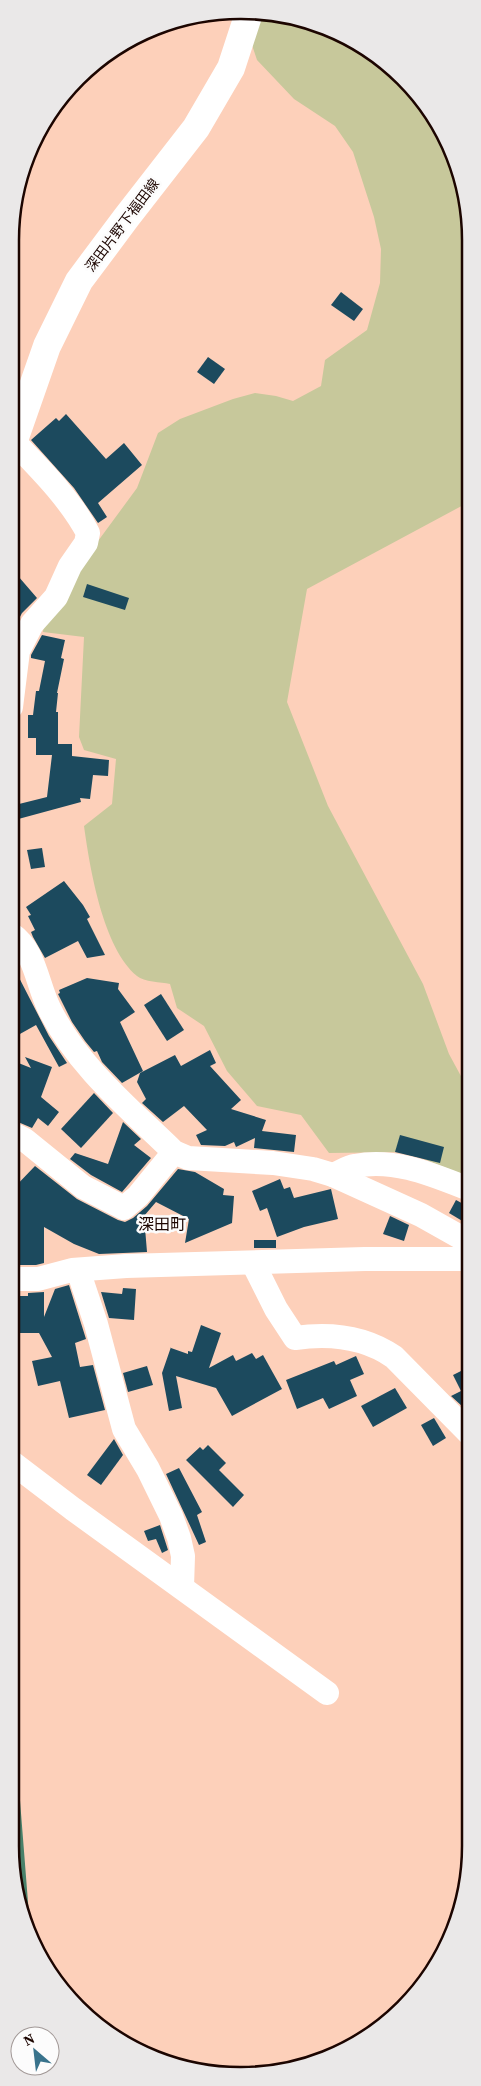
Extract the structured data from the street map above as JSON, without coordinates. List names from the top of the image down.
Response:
{
  "streets": {
    "main road": ["深田片野下福田線"]
  },
  "districts": ["深田町"],
  "north": "top left"
}
